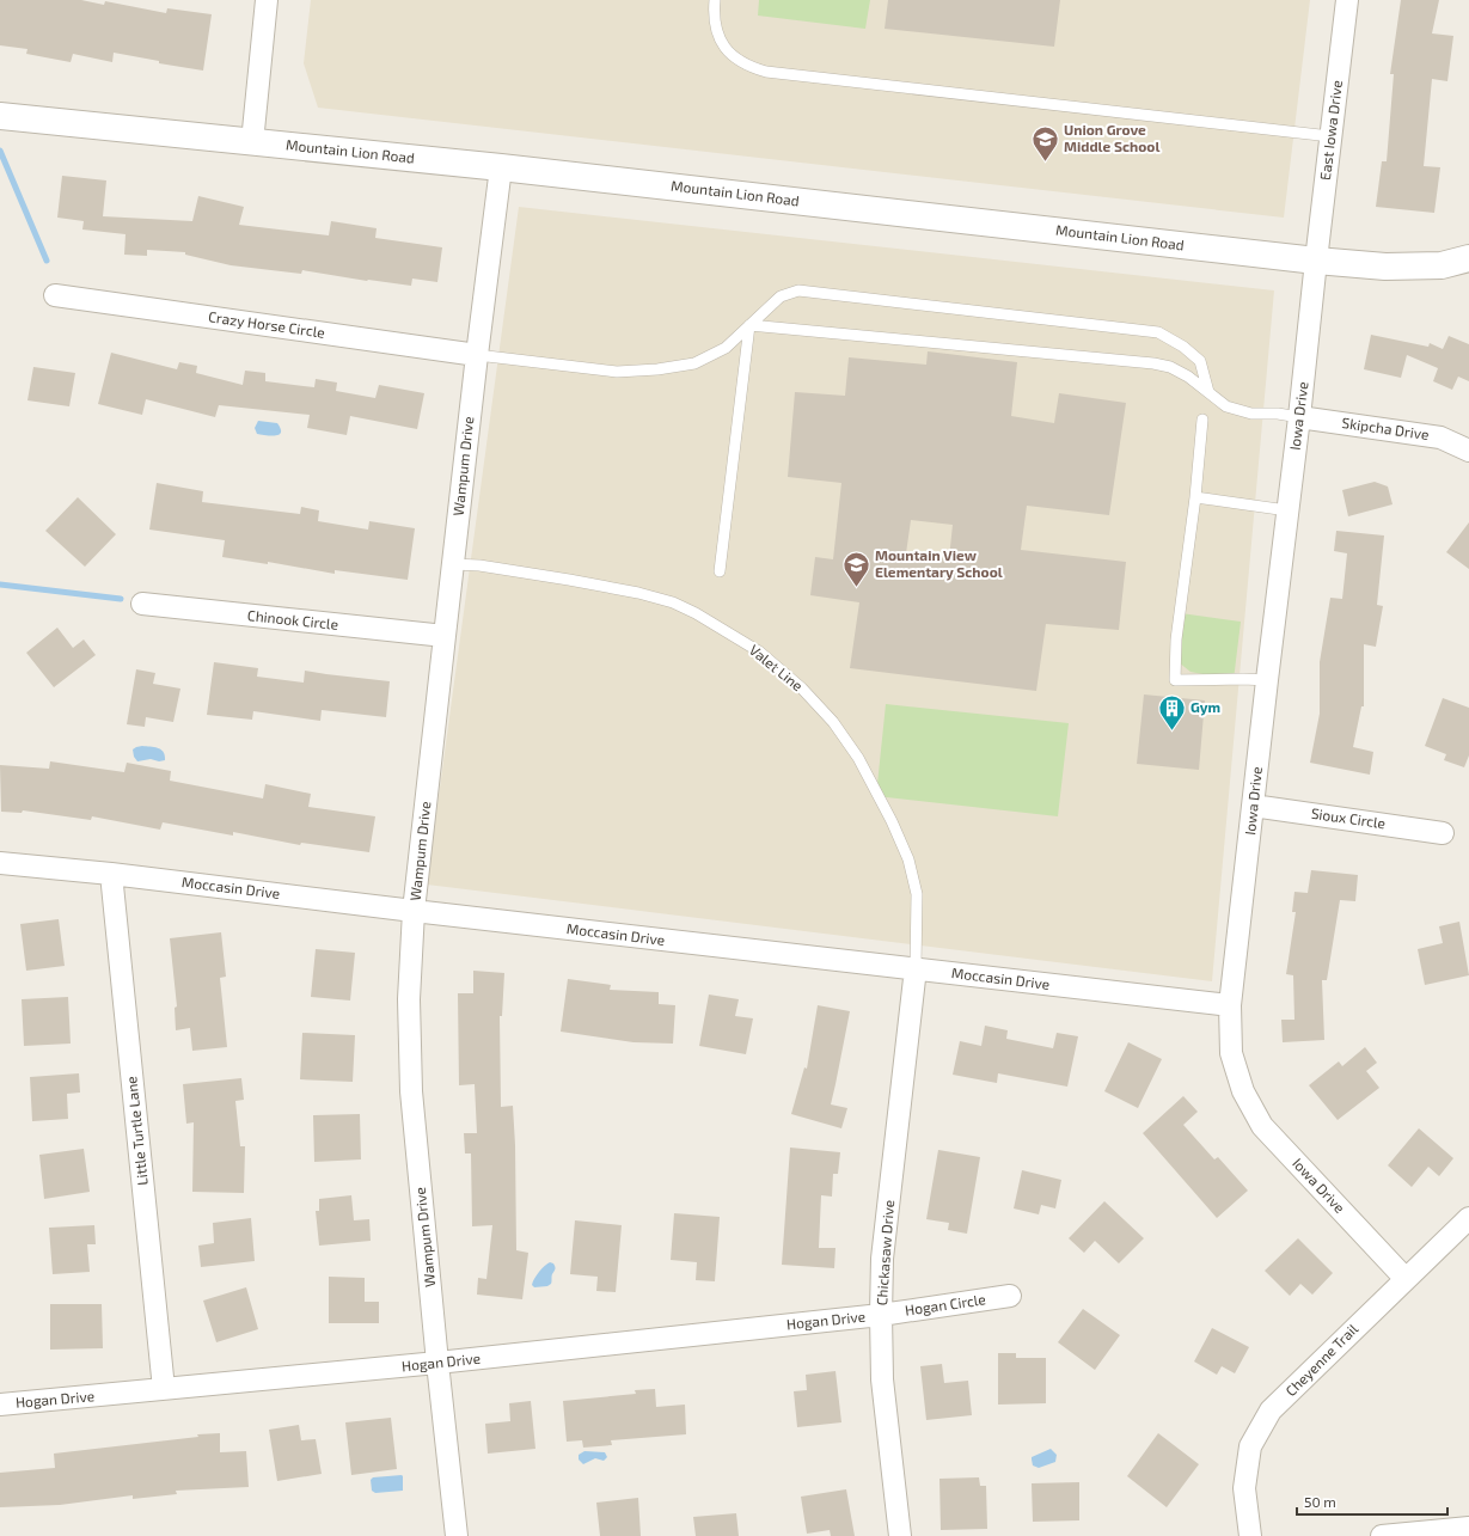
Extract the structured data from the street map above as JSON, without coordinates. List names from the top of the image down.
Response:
{
  "streets": {
    "street": [
      "East Iowa Drive",
      "Mountain Lion Road",
      "Crazy Horse Circle",
      "Iowa Drive",
      "Skipcha Drive",
      "Wampum Drive",
      "Chinook Circle",
      "Sioux Circle",
      "Moccasin Drive",
      "Little Turtle Lane",
      "Chickasaw Drive",
      "Hogan Circle",
      "Hogan Drive",
      "Cheyenne Trail"
    ],
    "lane": ["Valet Line"]
  },
  "crossings": [
    ["East Iowa Drive", "Mountain Lion Road"],
    ["East Iowa Drive", "Iowa Drive"],
    ["Mountain Lion Road", "Iowa Drive"],
    ["Mountain Lion Road", "Wampum Drive"],
    ["Crazy Horse Circle", "Wampum Drive"],
    ["Iowa Drive", "Skipcha Drive"],
    ["Iowa Drive", "Sioux Circle"],
    ["Iowa Drive", "Moccasin Drive"],
    ["Iowa Drive", "Cheyenne Trail"],
    ["Wampum Drive", "Chinook Circle"],
    ["Wampum Drive", "Valet Line"],
    ["Wampum Drive", "Moccasin Drive"],
    ["Wampum Drive", "Hogan Drive"],
    ["Valet Line", "Moccasin Drive"],
    ["Valet Line", "Chickasaw Drive"],
    ["Moccasin Drive", "Little Turtle Lane"],
    ["Moccasin Drive", "Chickasaw Drive"],
    ["Little Turtle Lane", "Hogan Drive"],
    ["Chickasaw Drive", "Hogan Circle"],
    ["Chickasaw Drive", "Hogan Drive"],
    ["Hogan Circle", "Hogan Drive"]
  ],
  "places": {
    "school or university": ["Union Grove Middle School", "Mountain View Elementary School"],
    "building": ["Gym"]
  },
  "scale_bar": "50 m"
}
